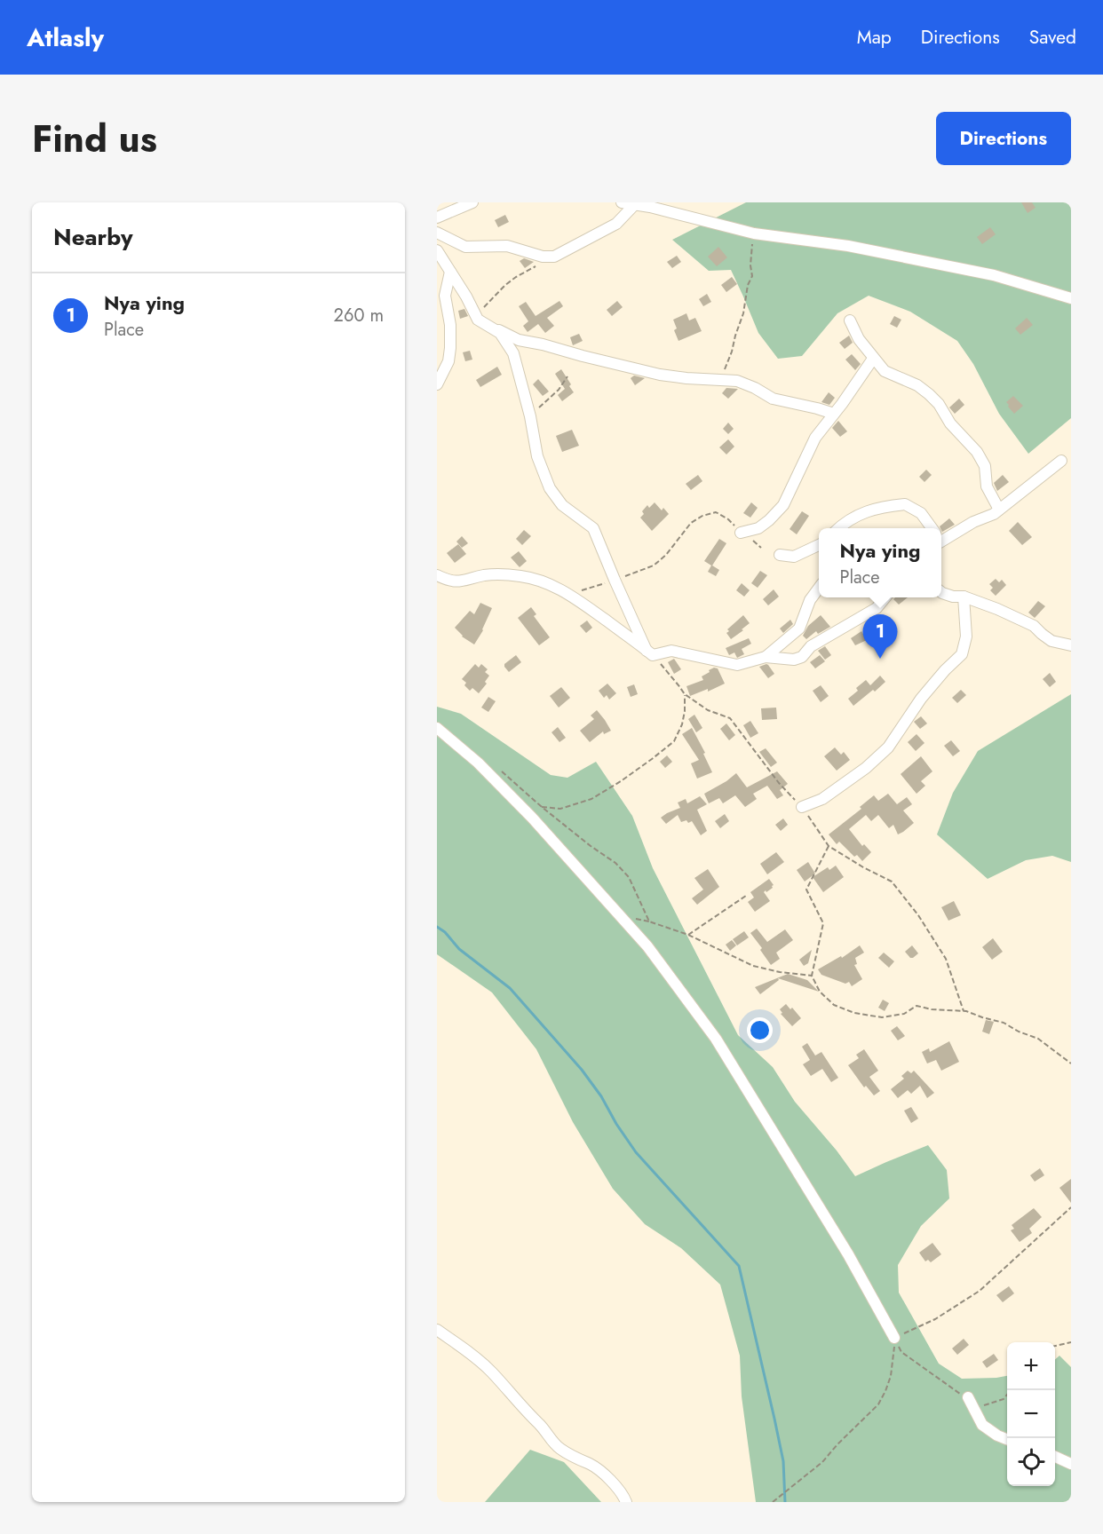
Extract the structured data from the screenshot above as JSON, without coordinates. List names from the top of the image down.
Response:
{
  "page": {
    "header": "Atlasly",
    "nav": ["Map", "Directions", "Saved"],
    "title": "Find us",
    "buttons": "Directions",
    "heading": "Nearby",
    "list": [
      {
        "mark": "1",
        "name": "Nya ying",
        "note": "Place",
        "value": "260 m"
      }
    ],
    "popup": ["Nya ying", "Place"],
    "pins": "1",
    "map_buttons": ["+", "−"]
  }
}
